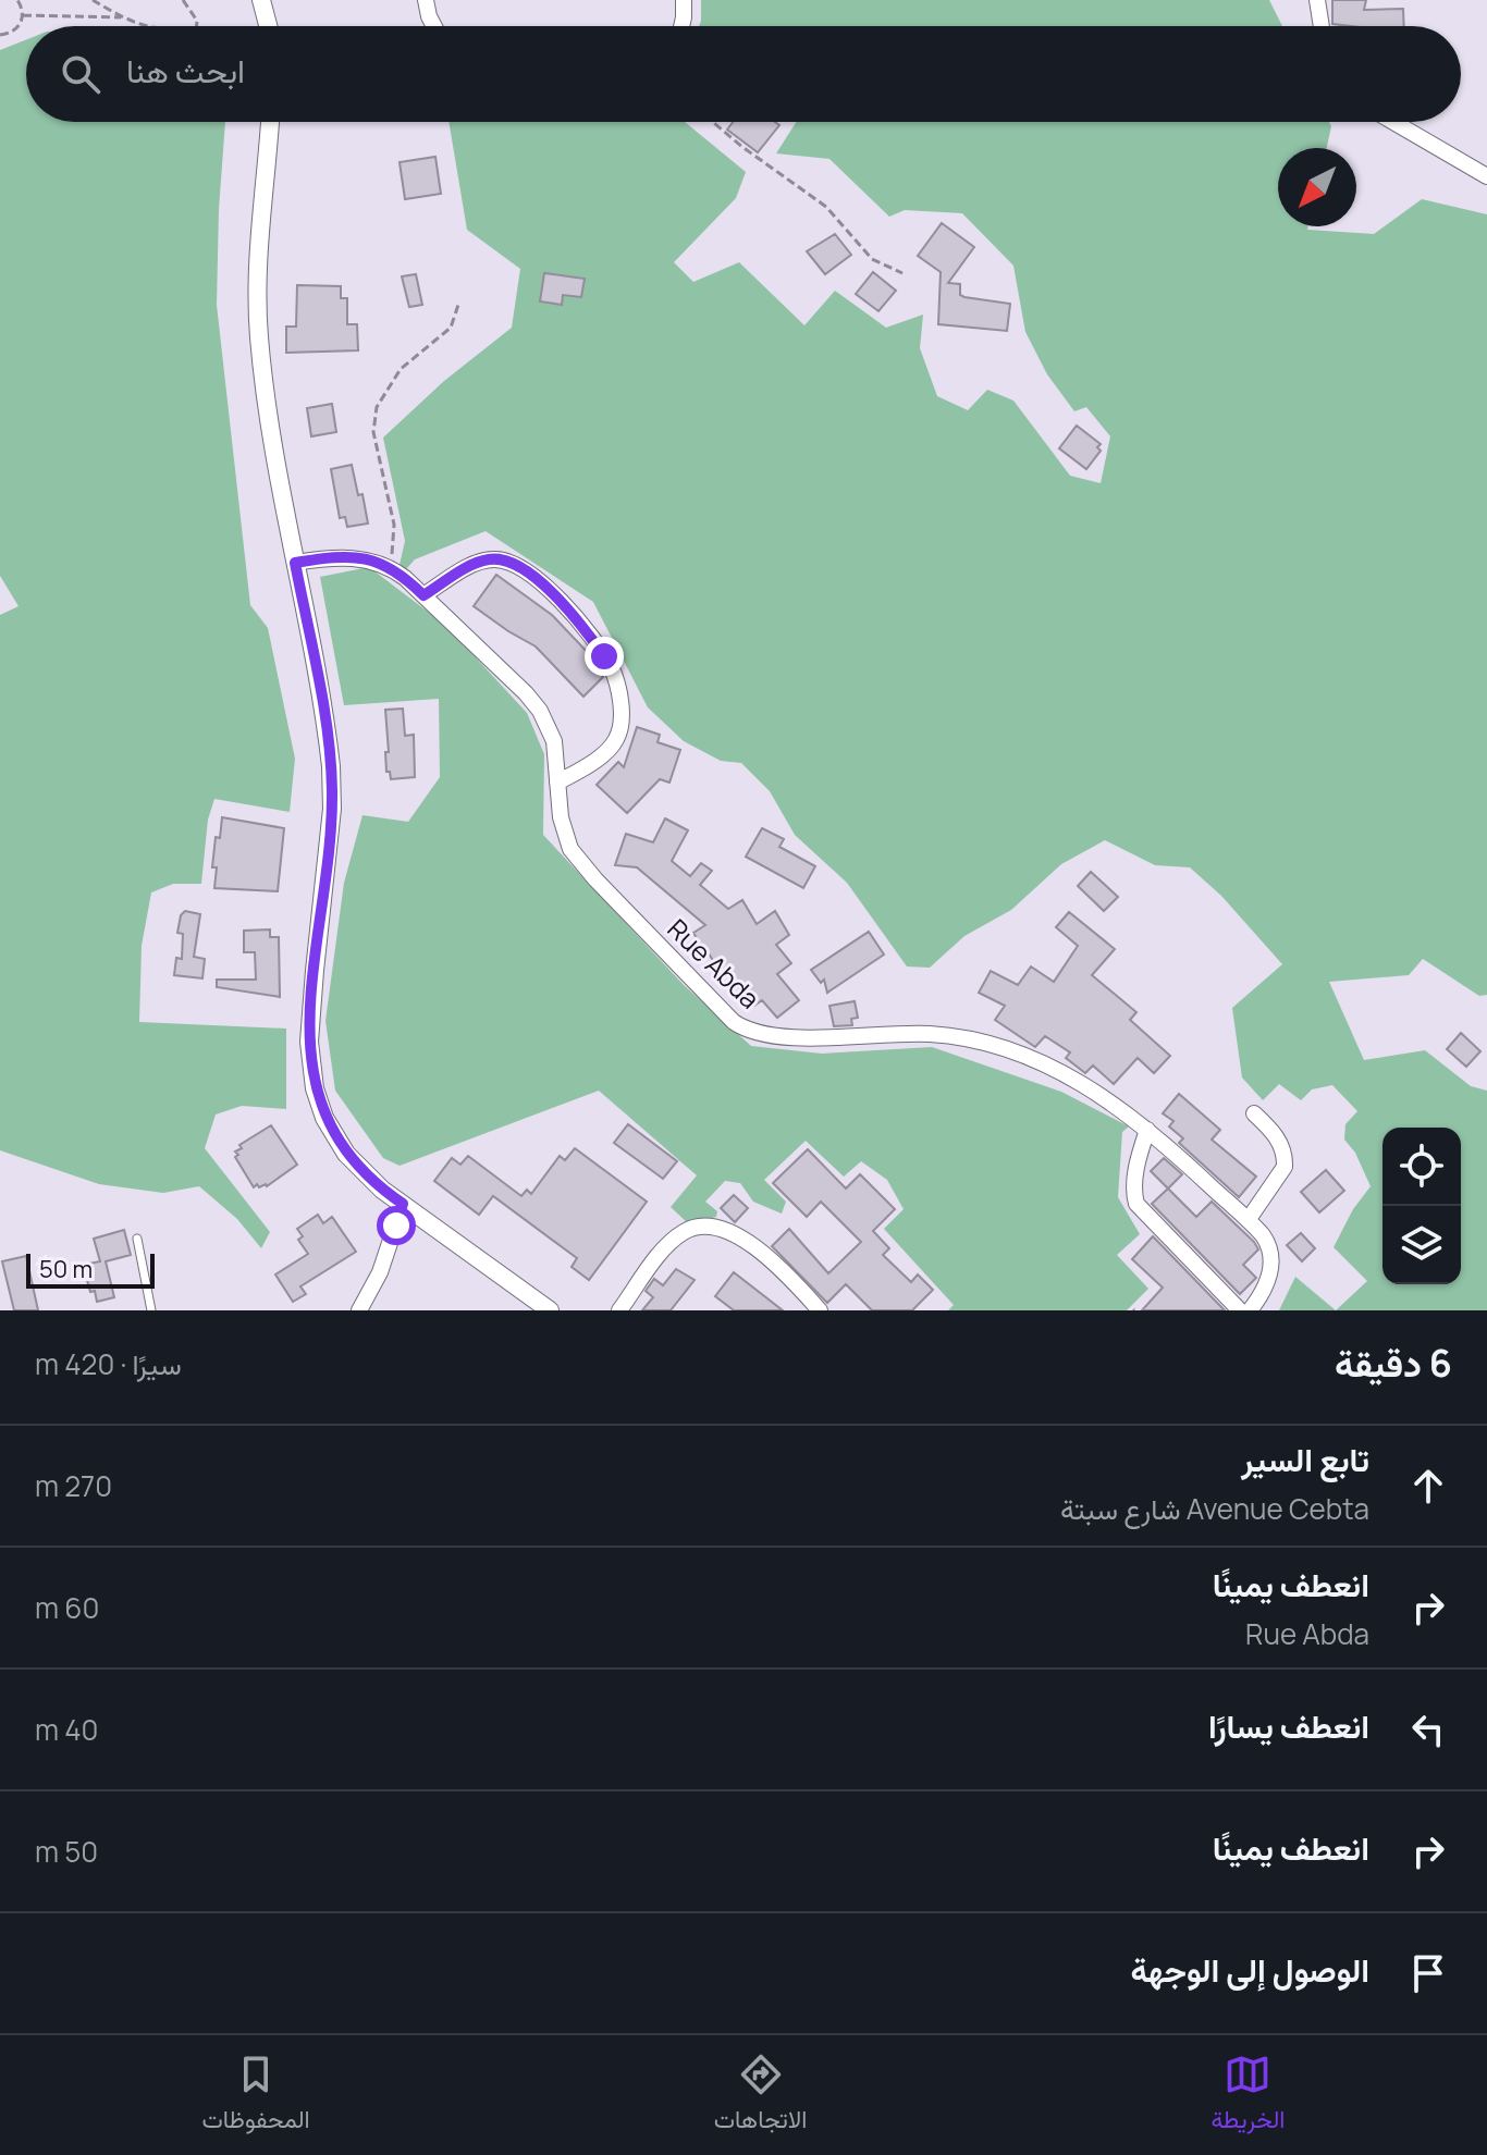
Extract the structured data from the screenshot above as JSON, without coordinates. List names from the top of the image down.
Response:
{
  "streets": {
    "street": ["Rue Abda"]
  },
  "scale_bar": "50 m",
  "north": "bottom left",
  "page": {
    "search": "ابحث هنا",
    "scale": "50 m",
    "heading": ["6 دقيقة", "سيرًا · 420 m"],
    "list": [
      ["تابع السير", "Avenue Cebta شارع سبتة", "270 m"],
      ["انعطف يمينًا", "Rue Abda", "60 m"],
      ["انعطف يسارًا", "40 m"],
      ["انعطف يمينًا", "50 m"],
      "الوصول إلى الوجهة"
    ],
    "nav": ["الخريطة", "الاتجاهات", "المحفوظات"]
  }
}
